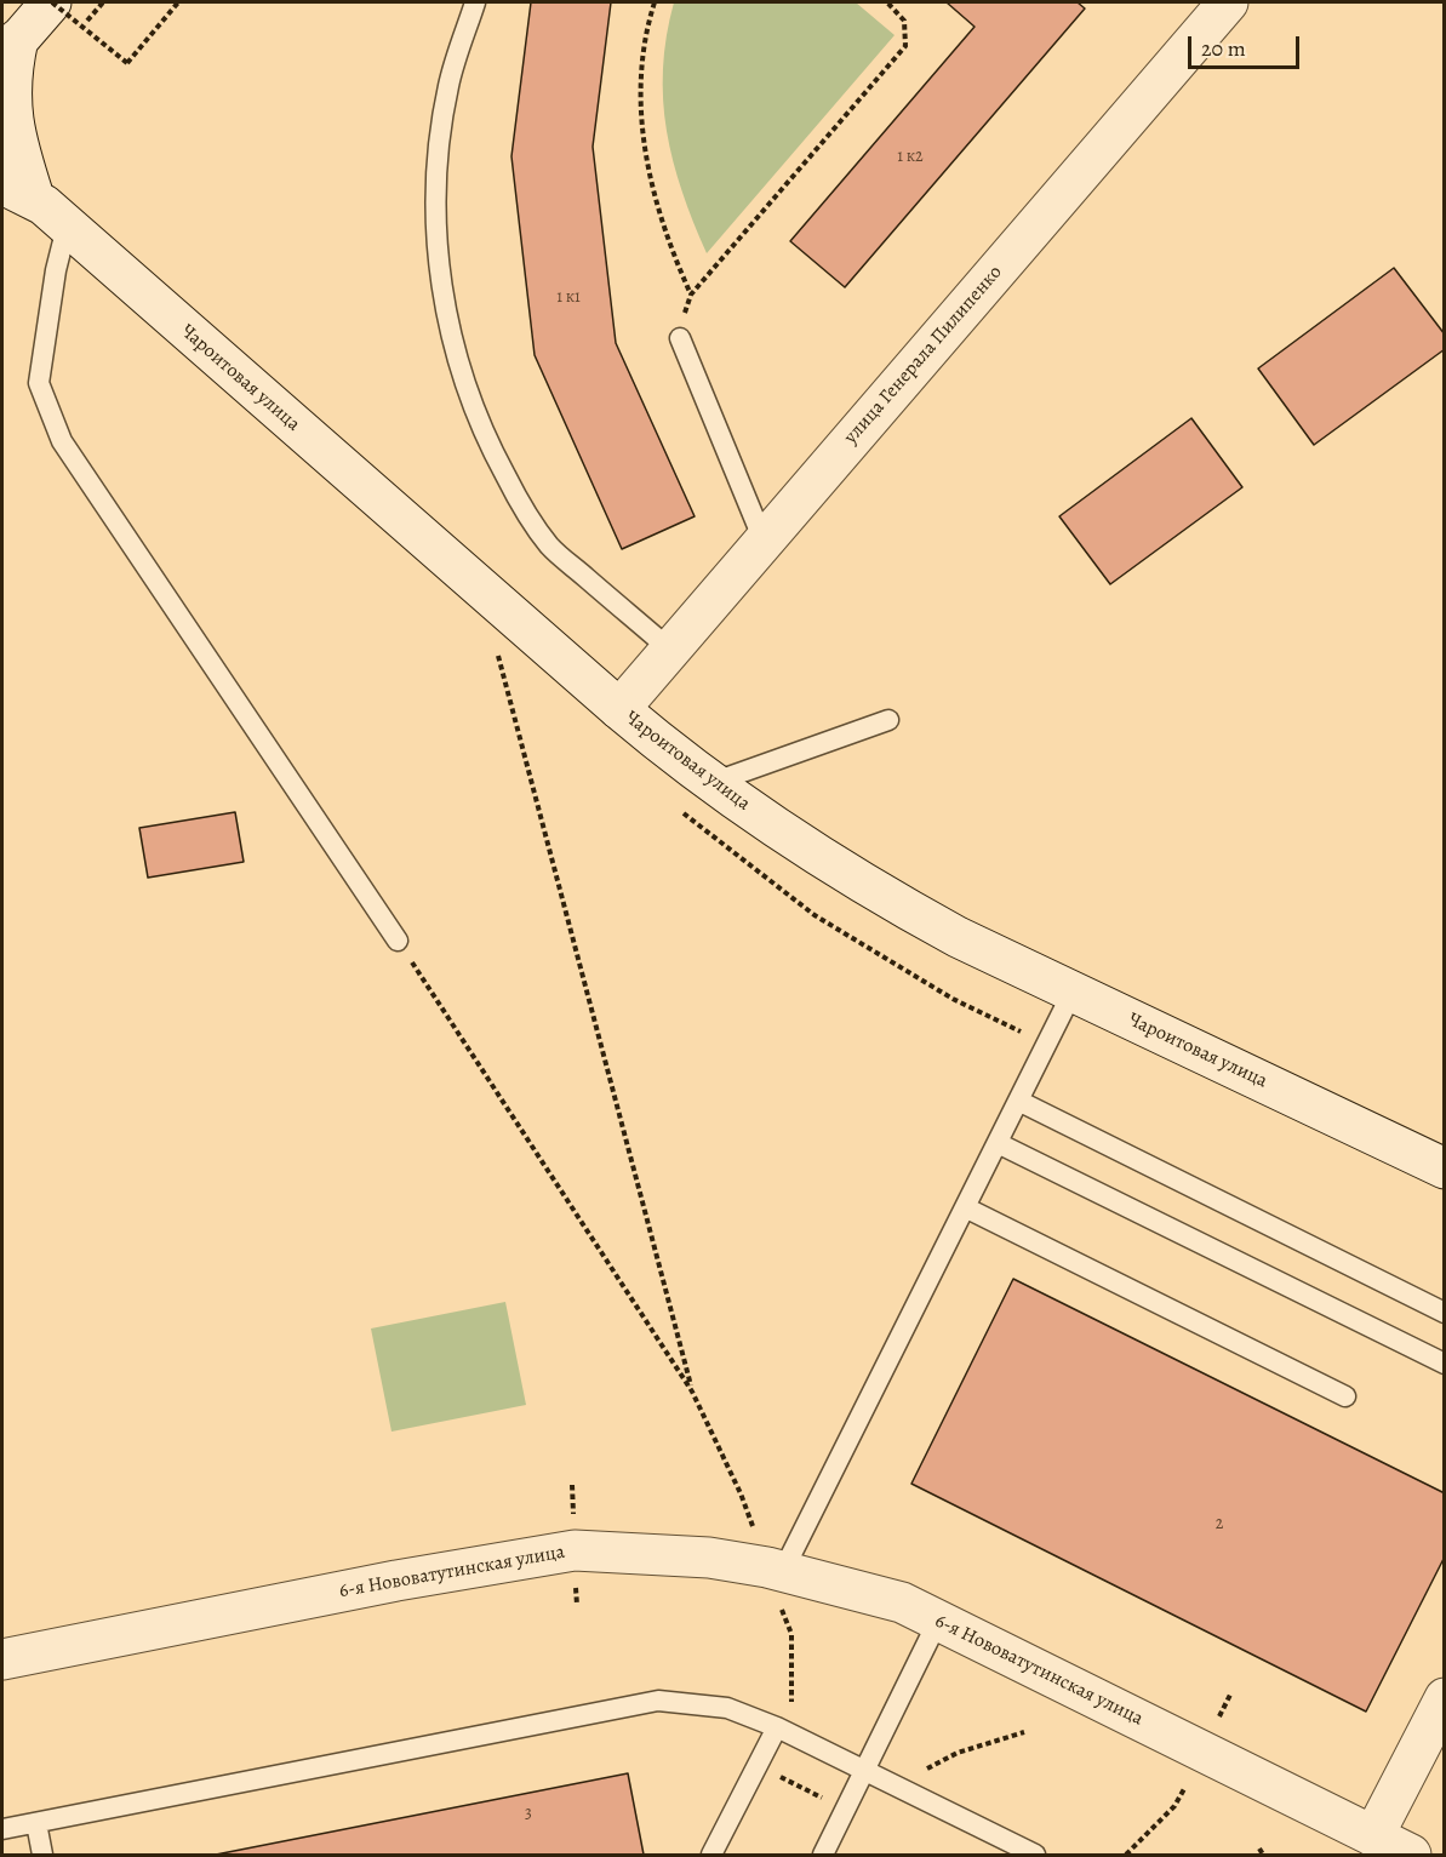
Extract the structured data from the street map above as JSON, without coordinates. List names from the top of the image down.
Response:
{
  "streets": {
    "street": ["улица Генерала Пилипенко", "Чароитовая улица", "6-я Нововатутинская улица"]
  },
  "crossings": [
    ["улица Генерала Пилипенко", "Чароитовая улица"]
  ],
  "house_numbers": [
    "1 к2",
    "1 к1",
    "2",
    "3"
  ],
  "scale_bar": "20 m"
}
